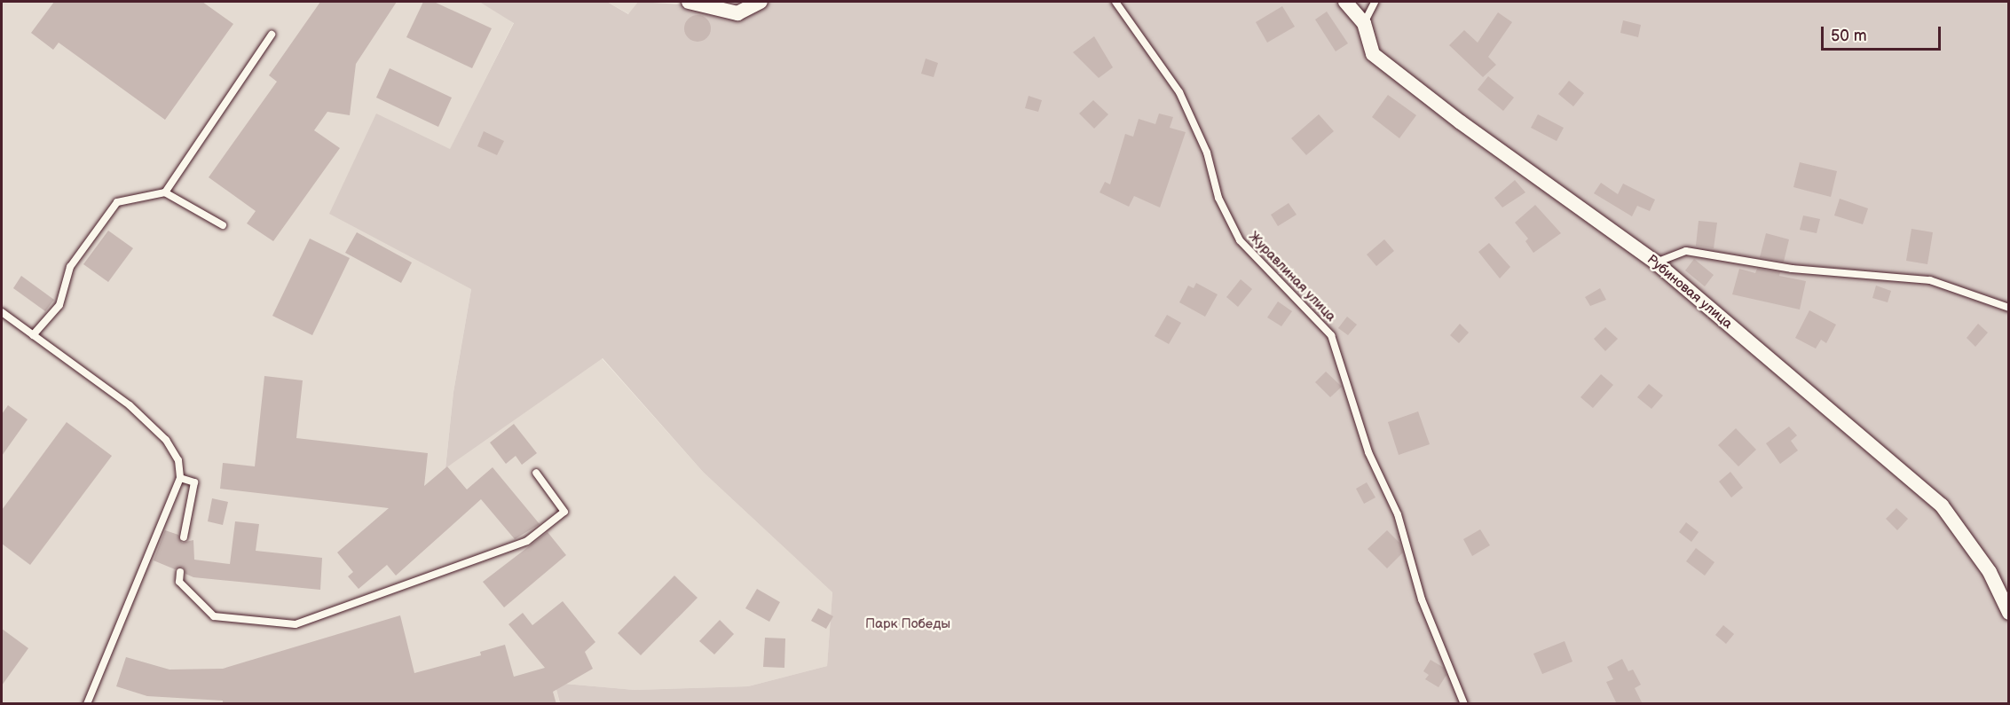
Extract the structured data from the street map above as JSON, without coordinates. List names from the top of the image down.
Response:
{
  "streets": {
    "street": ["Рубиновая улица"],
    "lane": ["Журавлиная улица"]
  },
  "parks": ["Парк Победы"],
  "scale_bar": "50 m"
}
